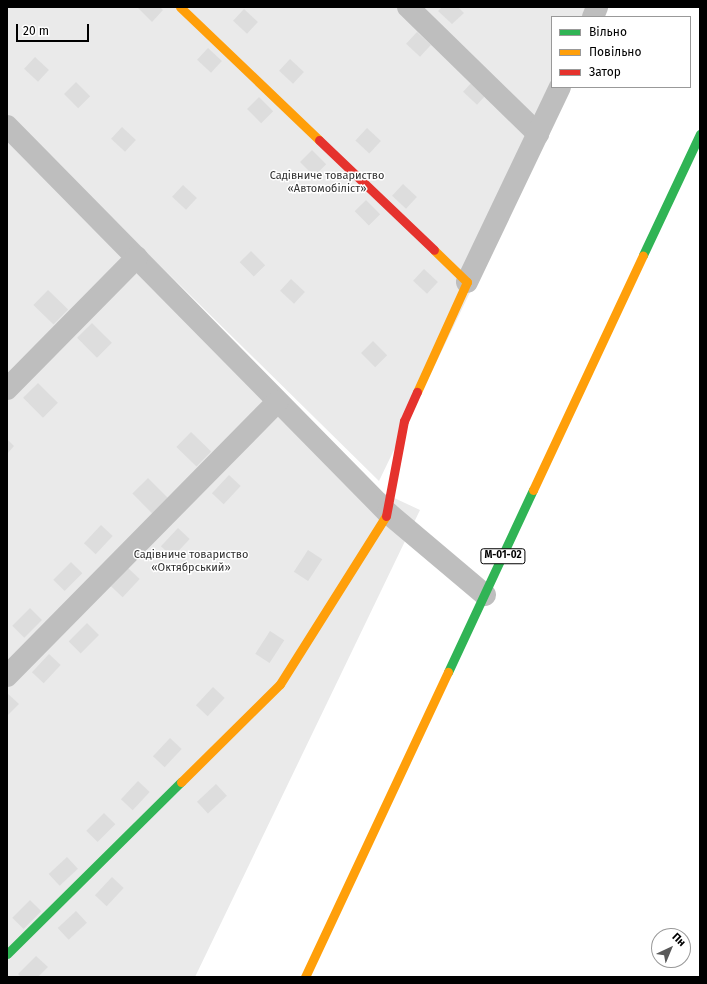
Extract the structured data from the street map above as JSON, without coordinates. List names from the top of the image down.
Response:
{
  "streets": {
    "street": ["М-01-02"]
  },
  "parks": ["Садівниче товариство «Автомобіліст»", "Садівниче товариство «Октябрський»"],
  "legend": ["Вільно", "Повільно", "Затор"],
  "scale_bar": "20 m",
  "north": "top right"
}
